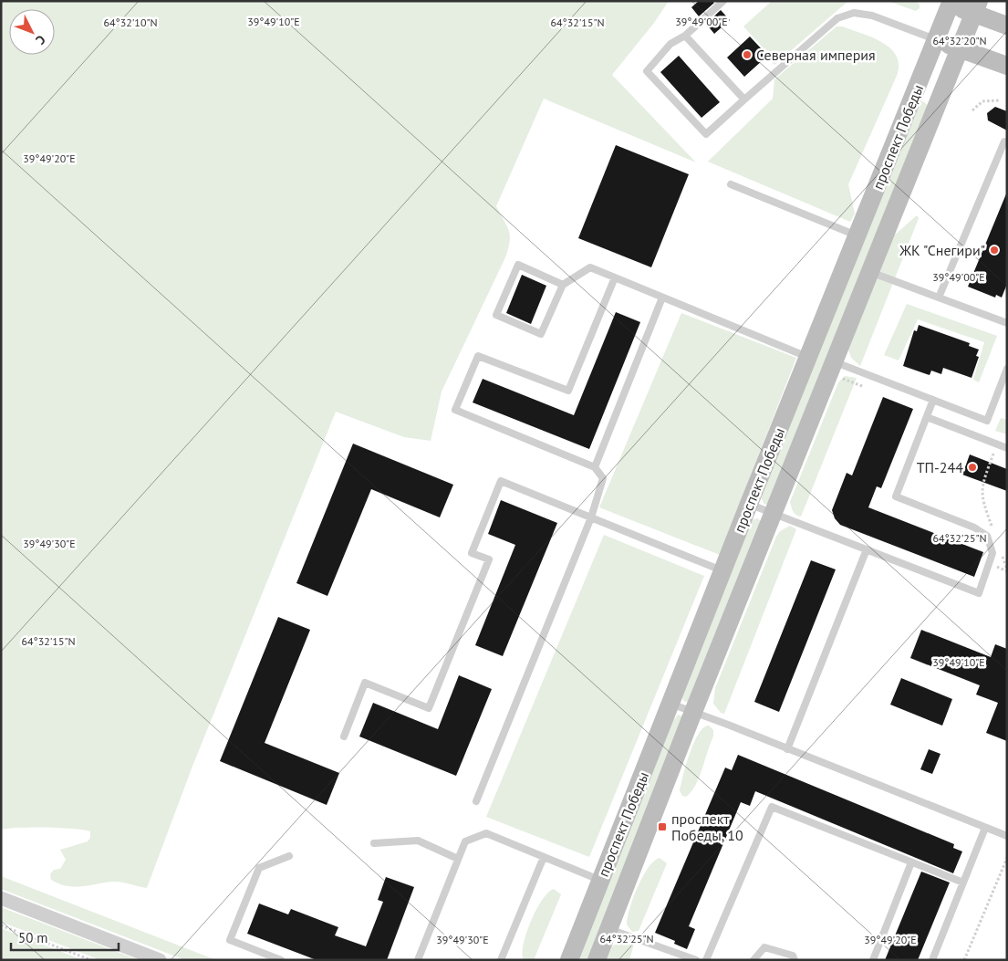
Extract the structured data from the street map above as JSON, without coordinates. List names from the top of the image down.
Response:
{
  "streets": {
    "main road": ["проспект Победы"]
  },
  "places": {
    "other": ["Северная империя", "ЖК \"Снегири\"", "ТП-244"],
    "transit": ["проспект Победы, 10"]
  },
  "scale_bar": "50 m",
  "north": "bottom right",
  "coordinates": [
    "39°49'10\"E",
    "39°49'00\"E",
    "64°32'10\"N",
    "64°32'15\"N",
    "64°32'20\"N",
    "39°49'20\"E",
    "64°32'25\"N",
    "39°49'30\"E"
  ]
}
